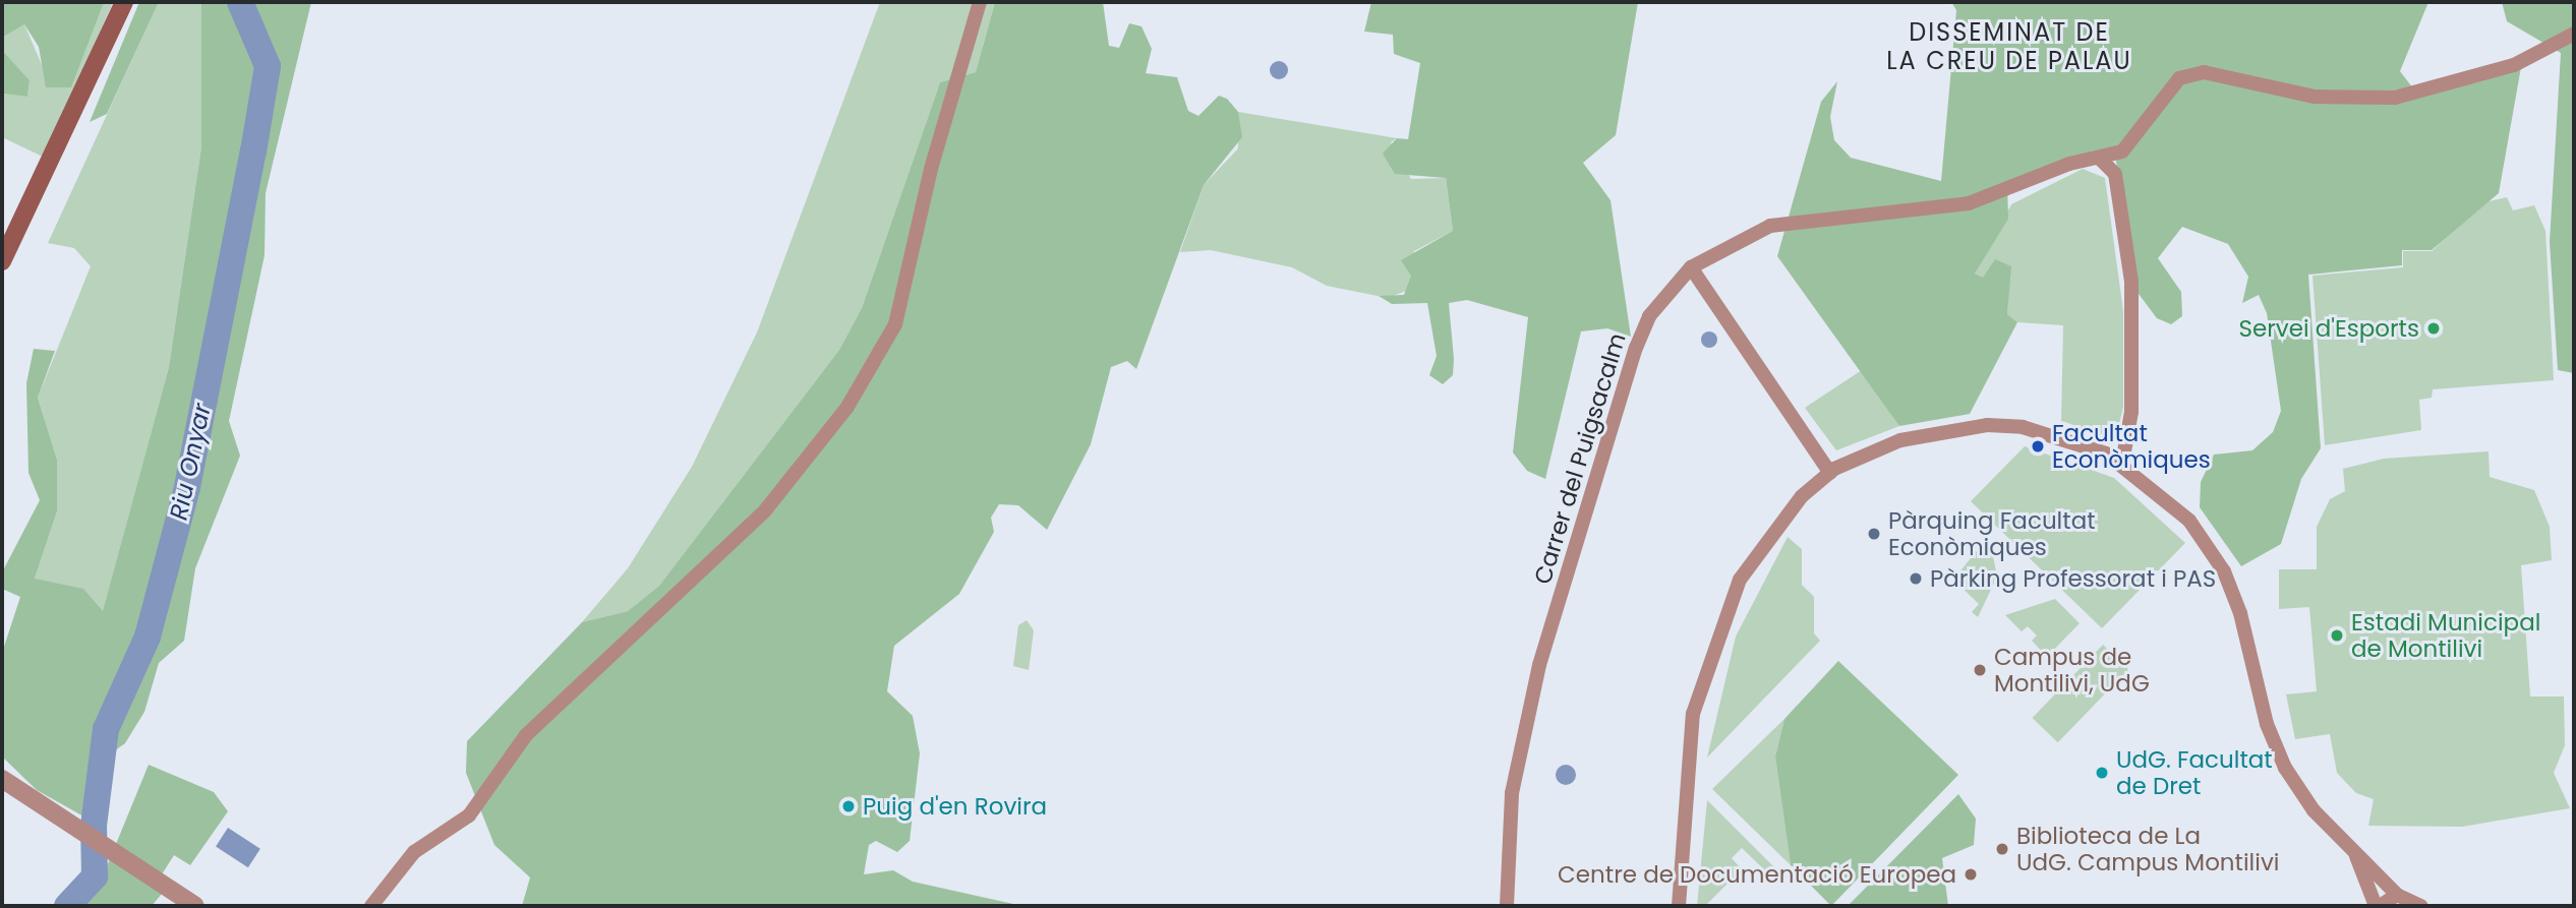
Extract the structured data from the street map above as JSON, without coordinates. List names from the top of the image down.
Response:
{
  "streets": {
    "street": ["Carrer del Puigsacalm"]
  },
  "districts": ["DISSEMINAT DE LA CREU DE PALAU"],
  "water": ["Riu Onyar"],
  "places": [
    "Servei d'Esports",
    "Facultat Econòmiques",
    "Pàrquing Facultat Econòmiques",
    "Pàrking Professorat i PAS",
    "Estadi Municipal de Montilivi",
    "Campus de Montilivi, UdG",
    "UdG. Facultat de Dret",
    "Puig d'en Rovira",
    "Biblioteca de La UdG. Campus Montilivi",
    "Centre de Documentació Europea"
  ]
}
